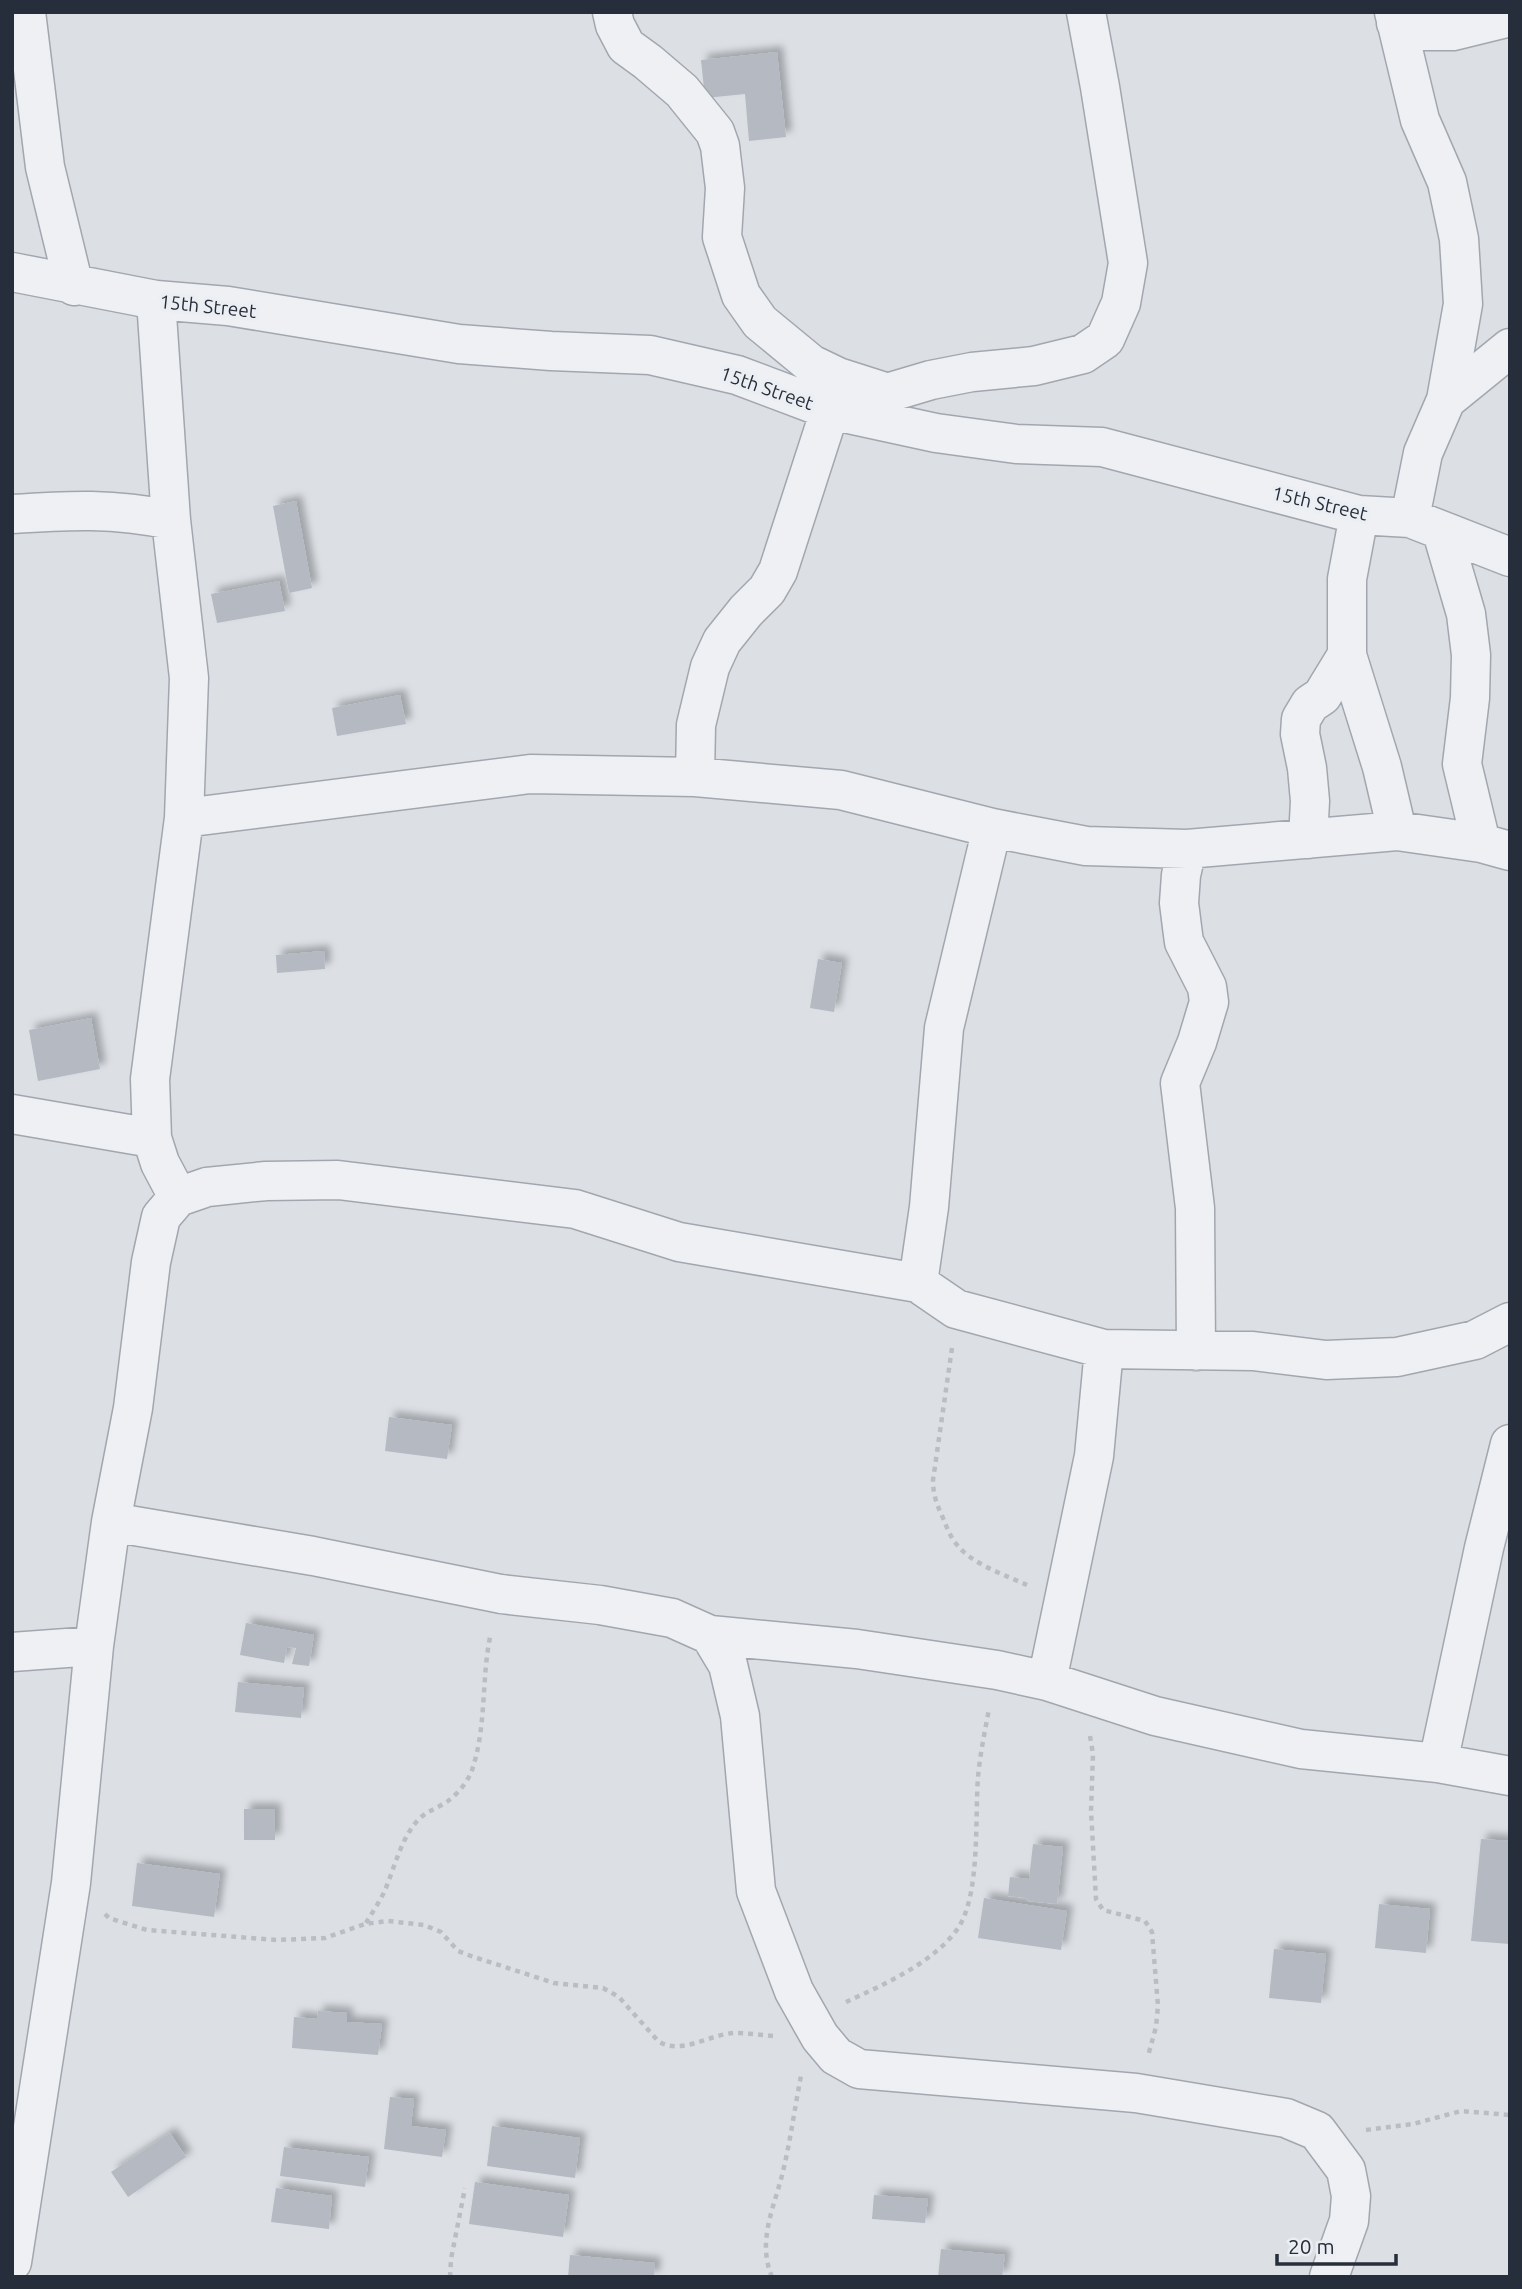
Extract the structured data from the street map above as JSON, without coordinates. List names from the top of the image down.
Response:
{
  "streets": {
    "street": ["15th Street"]
  },
  "scale_bar": "20 m"
}
